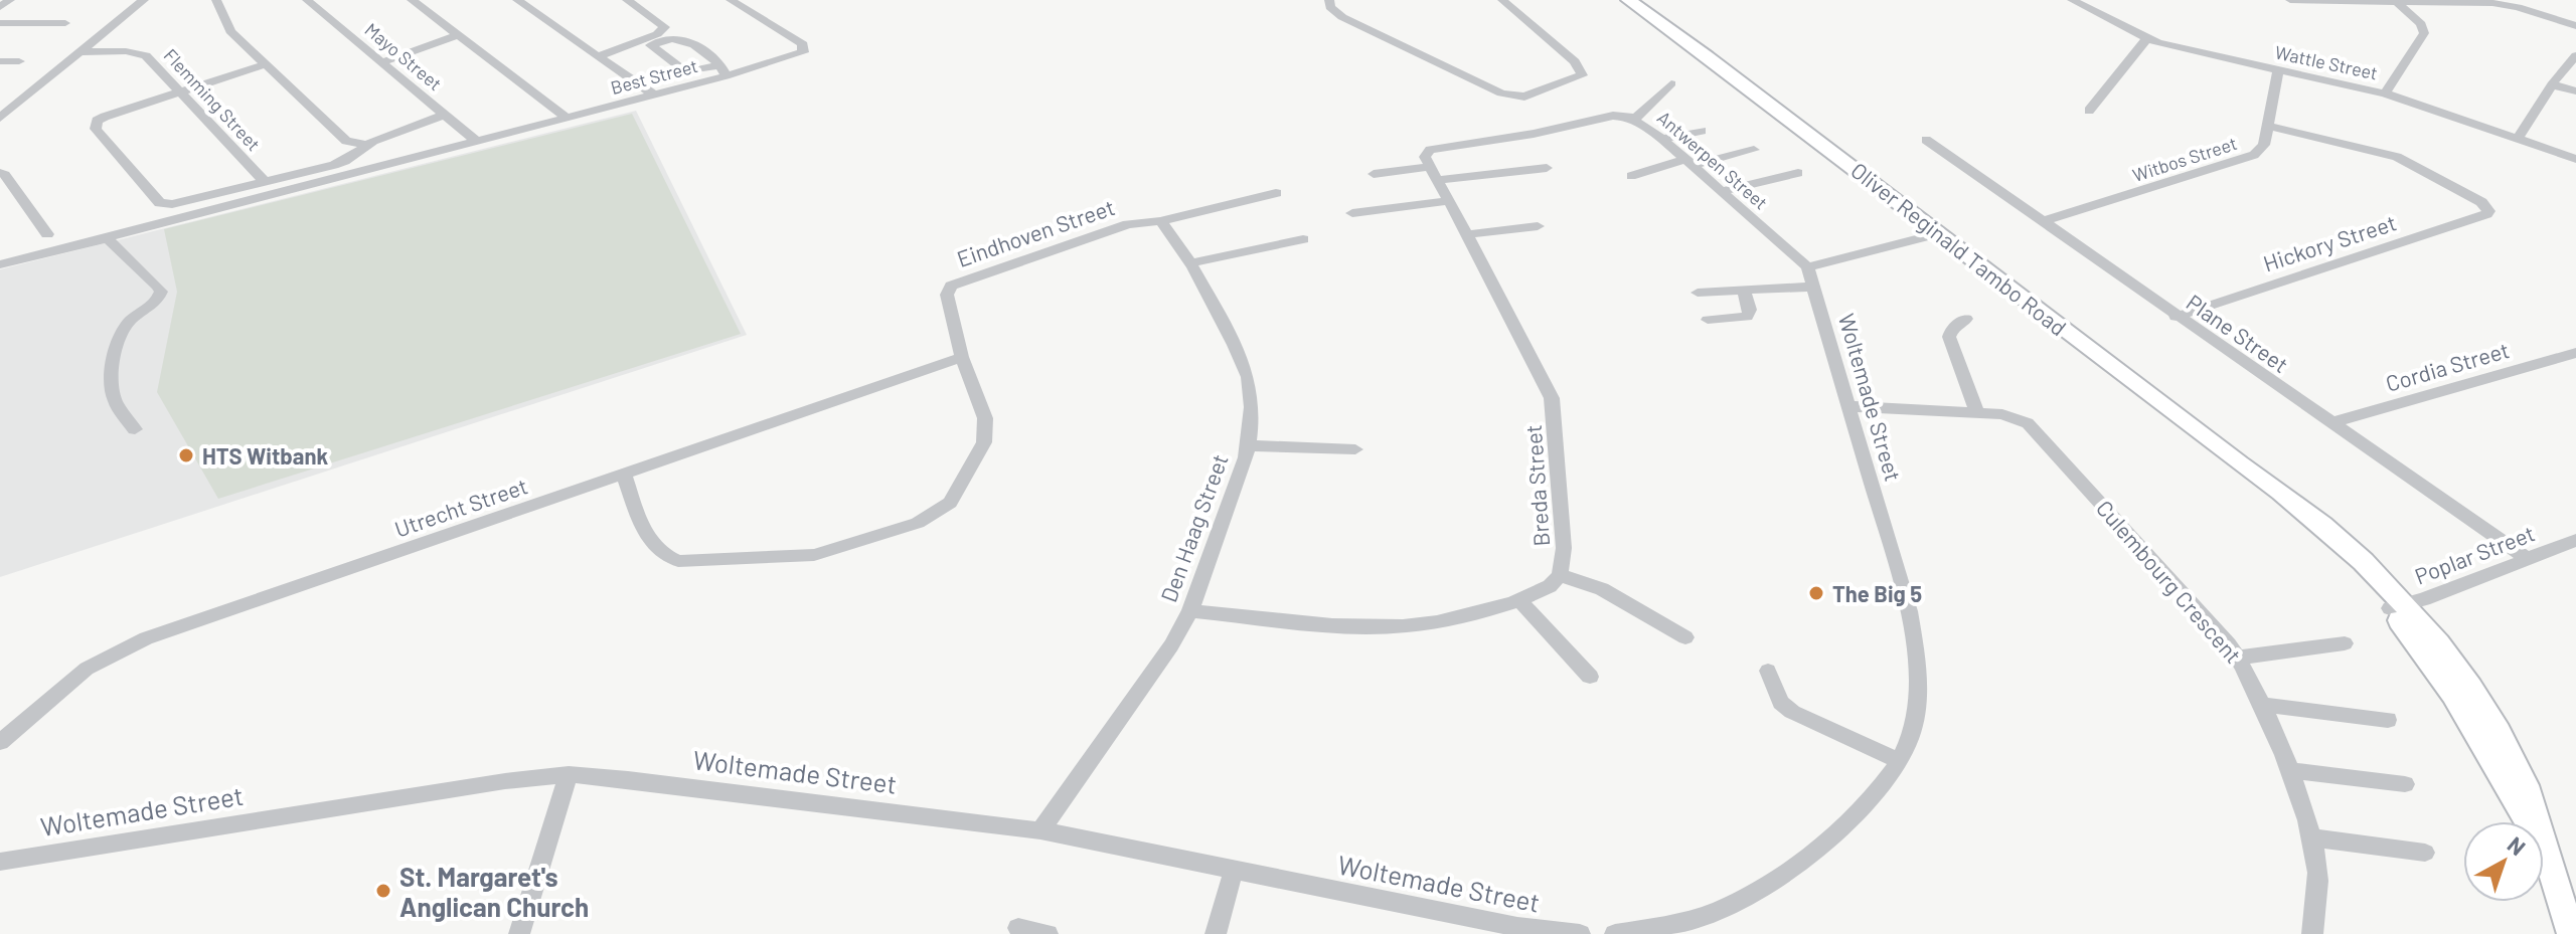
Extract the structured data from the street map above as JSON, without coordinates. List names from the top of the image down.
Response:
{
  "streets": {
    "main road": ["Oliver Reginald Tambo Road"],
    "street": [
      "Mayo Street",
      "Wattle Street",
      "Best Street",
      "Flemming Street",
      "Witbos Street",
      "Antwerpen Street",
      "Eindhoven Street",
      "Hickory Street",
      "Plane Street",
      "Cordia Street",
      "Woltemade Street",
      "Breda Street",
      "Utrecht Street",
      "Den Haag Street",
      "Poplar Street",
      "Culembourg Crescent"
    ]
  },
  "crossings": [
    ["Mayo Street", "Best Street"],
    ["Wattle Street", "Witbos Street"],
    ["Witbos Street", "Hickory Street"],
    ["Witbos Street", "Plane Street"],
    ["Antwerpen Street", "Woltemade Street"],
    ["Antwerpen Street", "Breda Street"],
    ["Eindhoven Street", "Utrecht Street"],
    ["Eindhoven Street", "Den Haag Street"],
    ["Hickory Street", "Plane Street"],
    ["Oliver Reginald Tambo Road", "Poplar Street"],
    ["Plane Street", "Cordia Street"],
    ["Plane Street", "Poplar Street"],
    ["Woltemade Street", "Den Haag Street"],
    ["Woltemade Street", "Culembourg Crescent"],
    ["Breda Street", "Den Haag Street"]
  ],
  "places": ["HTS Witbank", "The Big 5", "St. Margaret's Anglican Church"],
  "north": "top right"
}
